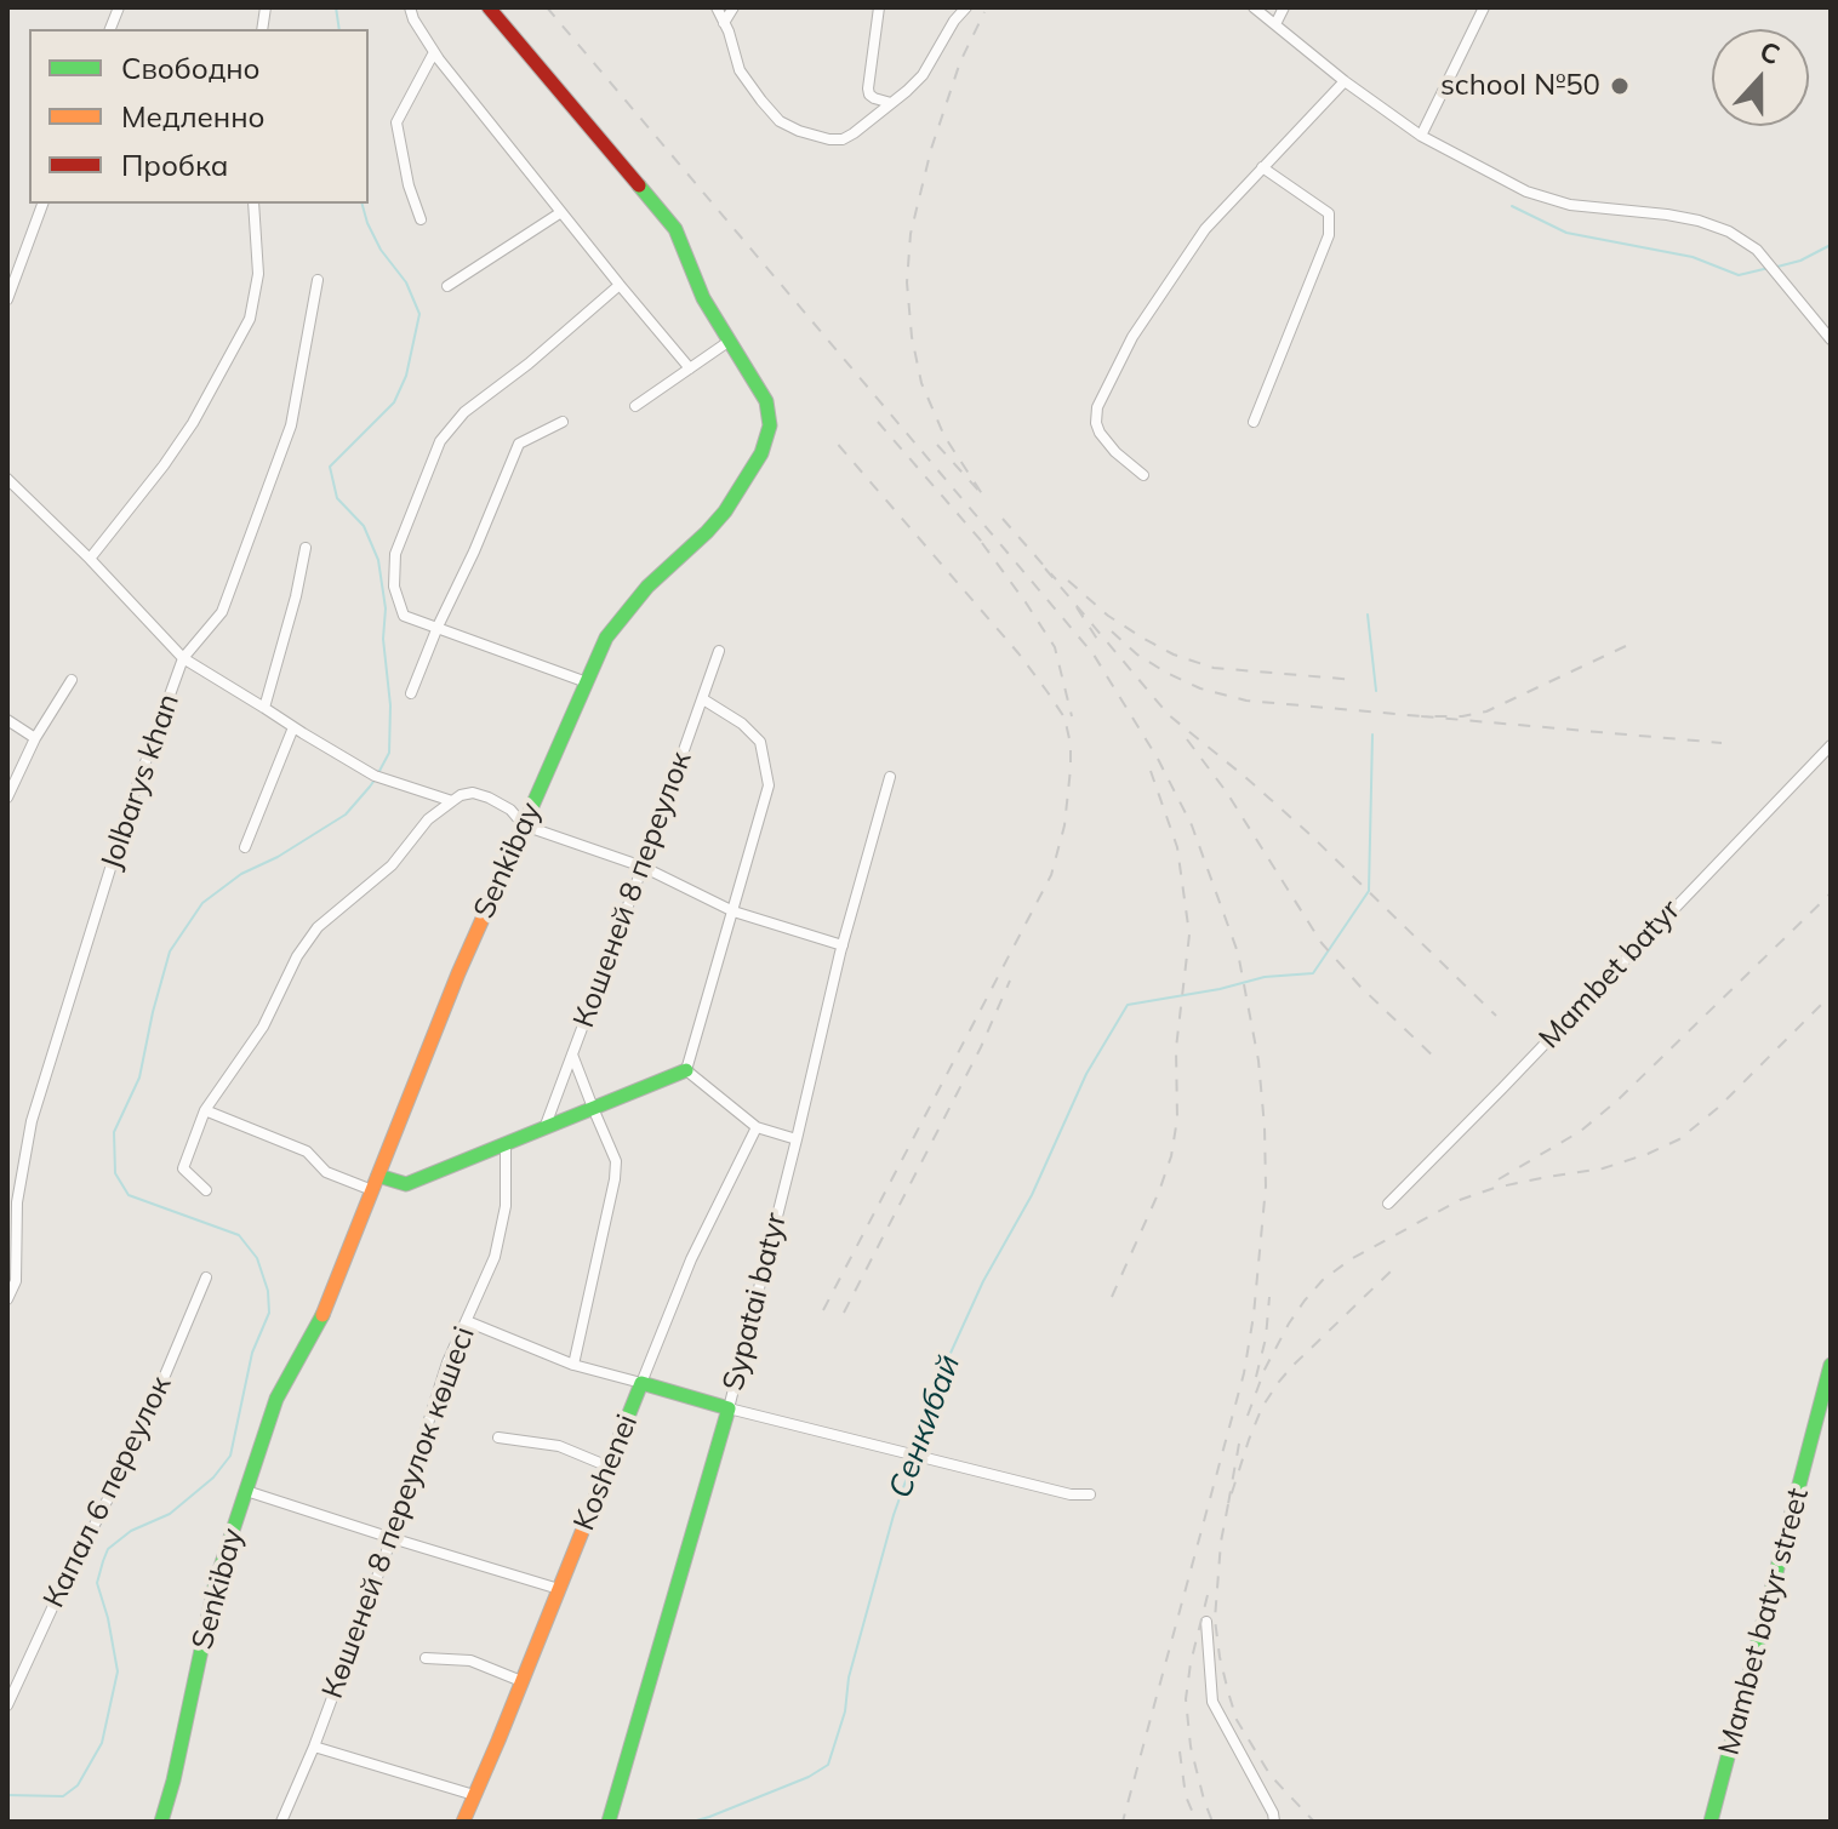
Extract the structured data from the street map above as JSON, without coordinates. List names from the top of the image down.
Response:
{
  "streets": {
    "street": [
      "Jolbarys khan",
      "Senkibay",
      "Кошеней 8 переулок",
      "Mambet batyr",
      "Sypatai batyr",
      "Koshenei",
      "Капал 6 переулок",
      "Көшеней 8 переулок көшесі",
      "Mambet batyr street"
    ]
  },
  "water": ["Сенкибай"],
  "places": ["school №50"],
  "legend": ["Свободно", "Медленно", "Пробка"],
  "north": "top"
}
